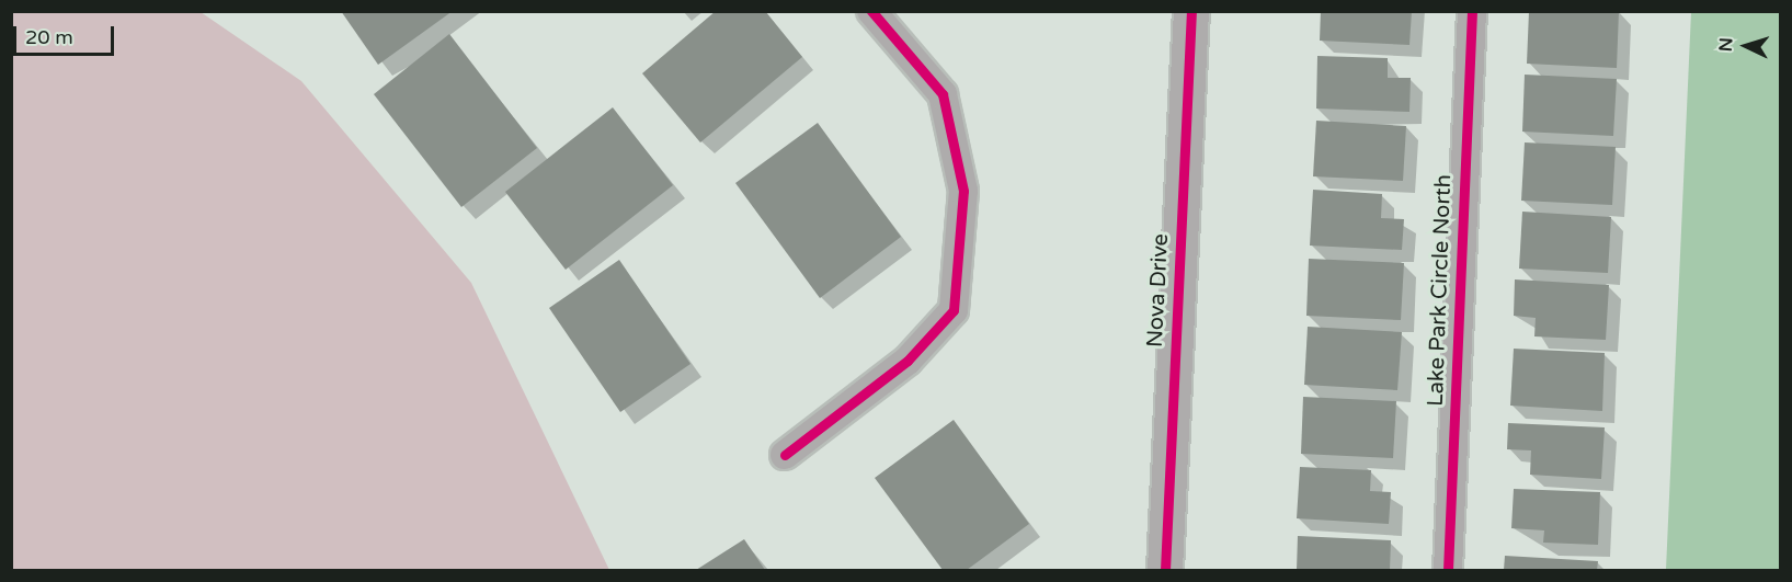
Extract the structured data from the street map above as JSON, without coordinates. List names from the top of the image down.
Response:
{
  "streets": {
    "street": ["Nova Drive", "Lake Park Circle North"]
  },
  "scale_bar": "20 m",
  "north": "left"
}
